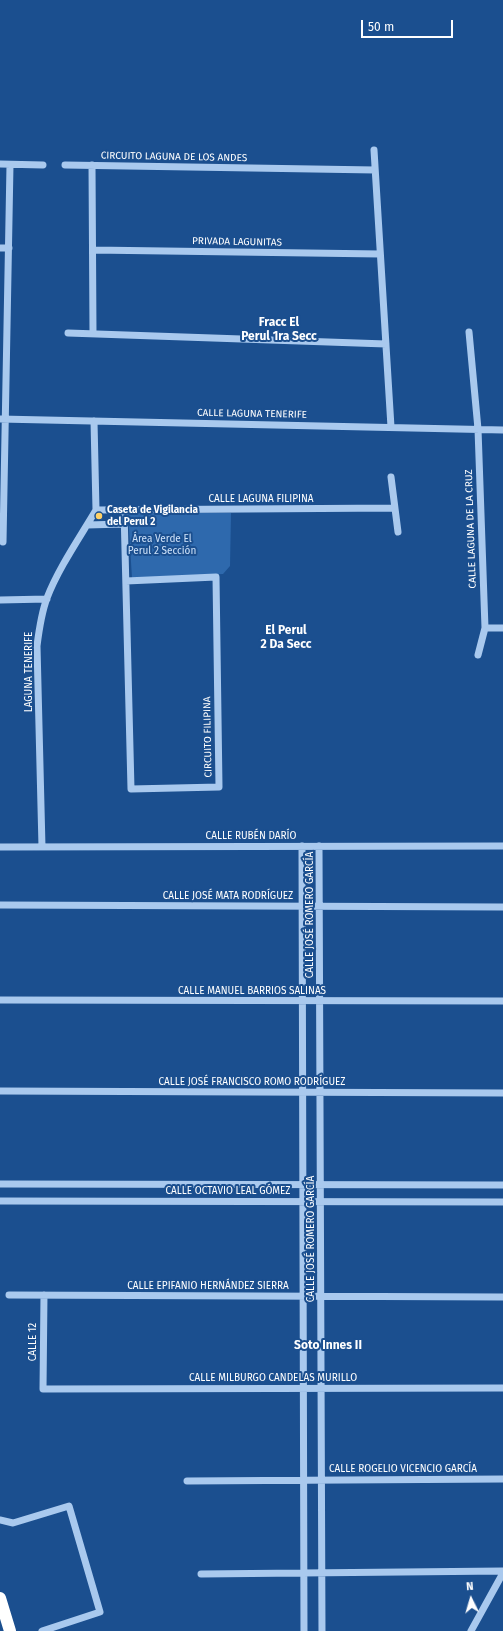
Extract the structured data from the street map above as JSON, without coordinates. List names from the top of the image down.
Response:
{
  "streets": {
    "street": [
      "CIRCUITO LAGUNA DE LOS ANDES",
      "PRIVADA LAGUNITAS",
      "CALLE LAGUNA TENERIFE",
      "CALLE LAGUNA FILIPINA",
      "CALLE LAGUNA DE LA CRUZ",
      "LAGUNA TENERIFE",
      "CIRCUITO FILIPINA",
      "CALLE RUBÉN DARÍO",
      "CALLE JOSÉ MATA RODRÍGUEZ",
      "CALLE JOSÉ ROMERO GARCÍA",
      "CALLE MANUEL BARRIOS SALINAS",
      "CALLE JOSÉ FRANCISCO ROMO RODRÍGUEZ",
      "CALLE OCTAVIO LEAL GÓMEZ",
      "CALLE EPIFANIO HERNÁNDEZ SIERRA",
      "CALLE 12",
      "CALLE MILBURGO CANDELAS MURILLO",
      "CALLE ROGELIO VICENCIO GARCÍA"
    ]
  },
  "crossings": [
    ["CIRCUITO LAGUNA DE LOS ANDES", "PRIVADA LAGUNITAS"],
    ["CALLE LAGUNA TENERIFE", "CALLE LAGUNA DE LA CRUZ"],
    ["CALLE LAGUNA FILIPINA", "LAGUNA TENERIFE"],
    ["CALLE LAGUNA FILIPINA", "CIRCUITO FILIPINA"],
    ["LAGUNA TENERIFE", "CALLE RUBÉN DARÍO"],
    ["CALLE RUBÉN DARÍO", "CALLE JOSÉ ROMERO GARCÍA"],
    ["CALLE JOSÉ MATA RODRÍGUEZ", "CALLE JOSÉ ROMERO GARCÍA"],
    ["CALLE JOSÉ ROMERO GARCÍA", "CALLE MANUEL BARRIOS SALINAS"],
    ["CALLE JOSÉ ROMERO GARCÍA", "CALLE JOSÉ FRANCISCO ROMO RODRÍGUEZ"],
    ["CALLE JOSÉ ROMERO GARCÍA", "CALLE OCTAVIO LEAL GÓMEZ"],
    ["CALLE JOSÉ ROMERO GARCÍA", "CALLE EPIFANIO HERNÁNDEZ SIERRA"],
    ["CALLE JOSÉ ROMERO GARCÍA", "CALLE MILBURGO CANDELAS MURILLO"],
    ["CALLE JOSÉ ROMERO GARCÍA", "CALLE ROGELIO VICENCIO GARCÍA"],
    ["CALLE EPIFANIO HERNÁNDEZ SIERRA", "CALLE 12"],
    ["CALLE 12", "CALLE MILBURGO CANDELAS MURILLO"]
  ],
  "districts": ["Fracc El Perul 1ra Secc", "El Perul 2 Da Secc", "Soto Innes II"],
  "parks": ["Área Verde El Perul 2 Sección"],
  "places": ["Caseta de Vigilancia del Perul 2"],
  "scale_bar": "50 m",
  "north": "top"
}
